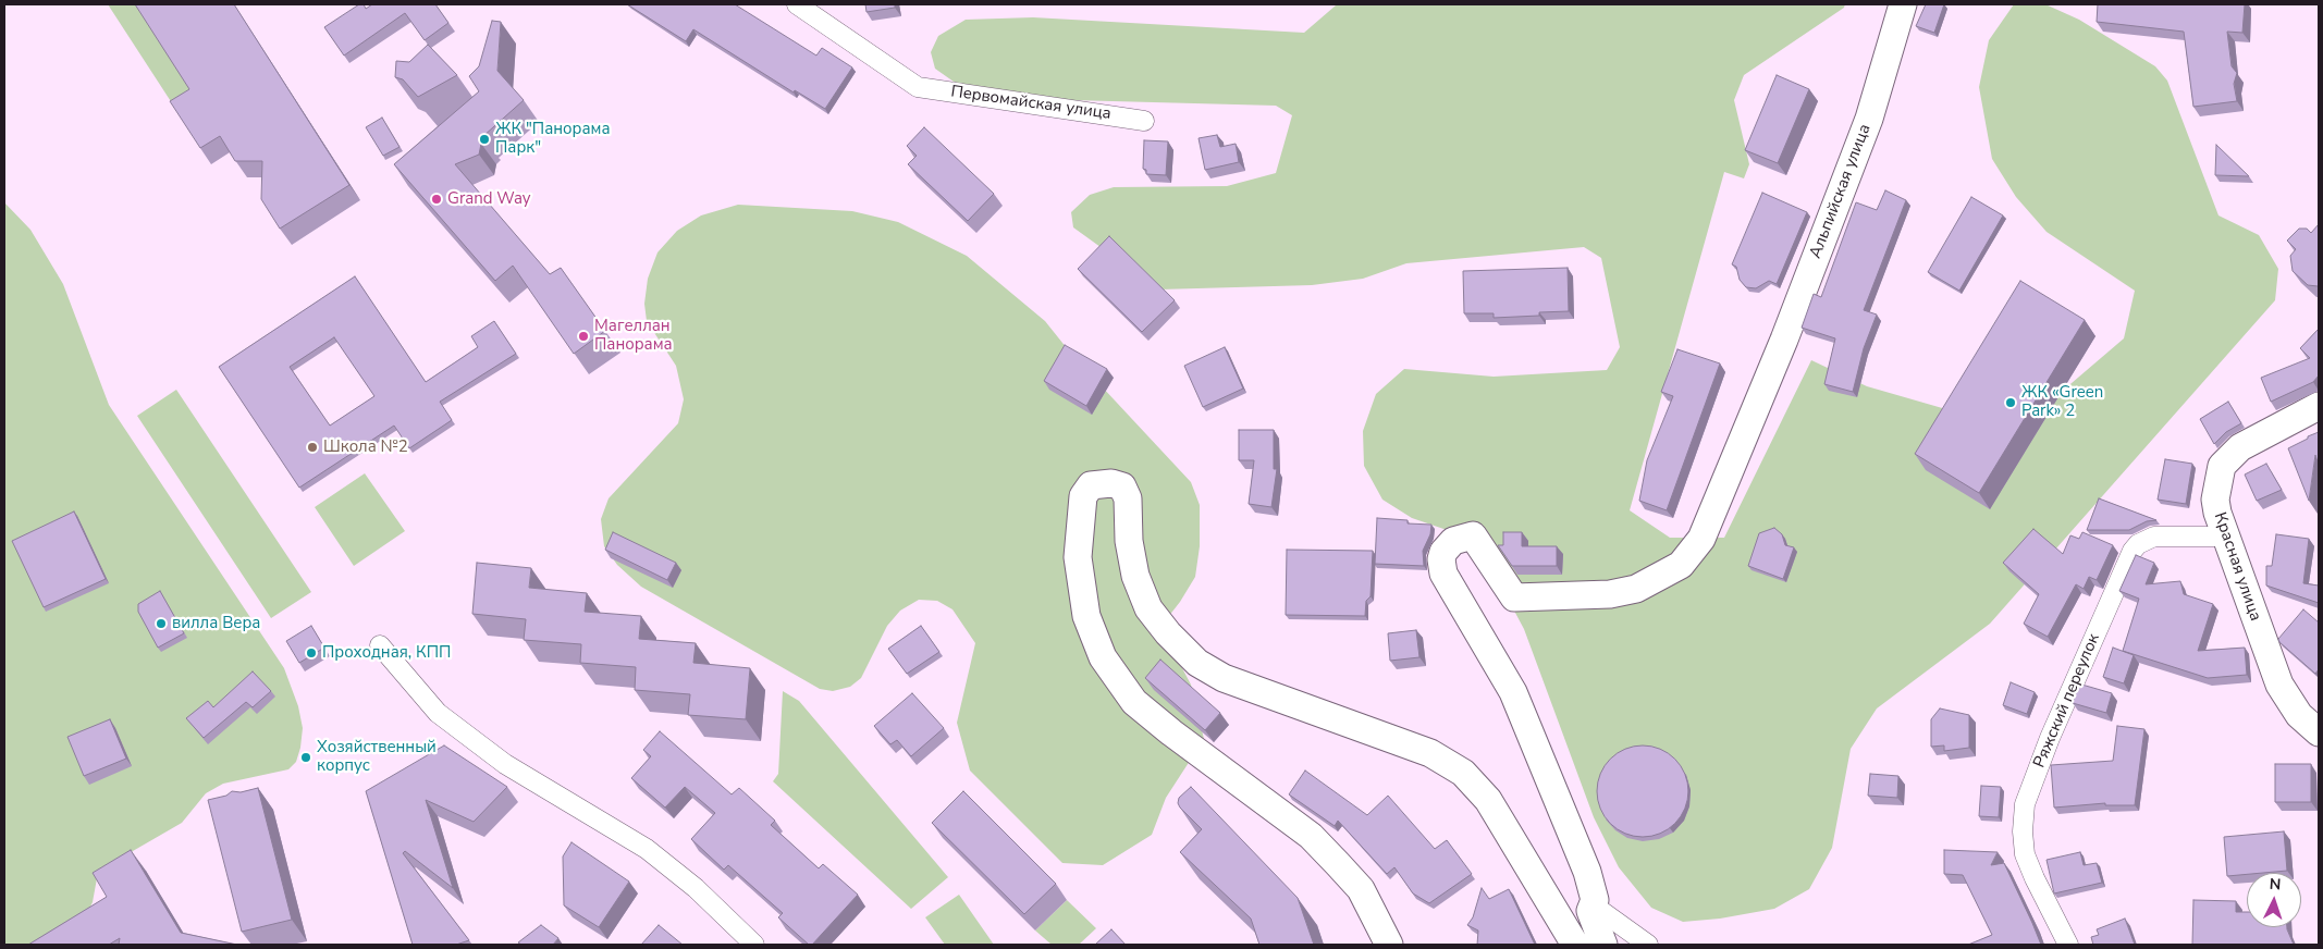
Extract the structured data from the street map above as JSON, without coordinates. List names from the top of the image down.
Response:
{
  "streets": {
    "street": [
      "Первомайская улица",
      "Альпийская улица",
      "Красная улица",
      "Ряжский переулок"
    ]
  },
  "crossings": [
    ["Красная улица", "Ряжский переулок"]
  ],
  "places": [
    "ЖК \"Панорама Парк\"",
    "Grand Way",
    "Магеллан Панорама",
    "ЖК «Green Park» 2",
    "Школа №2",
    "вилла Вера",
    "Проходная, КПП",
    "Хозяйственный корпус"
  ],
  "north": "top"
}
